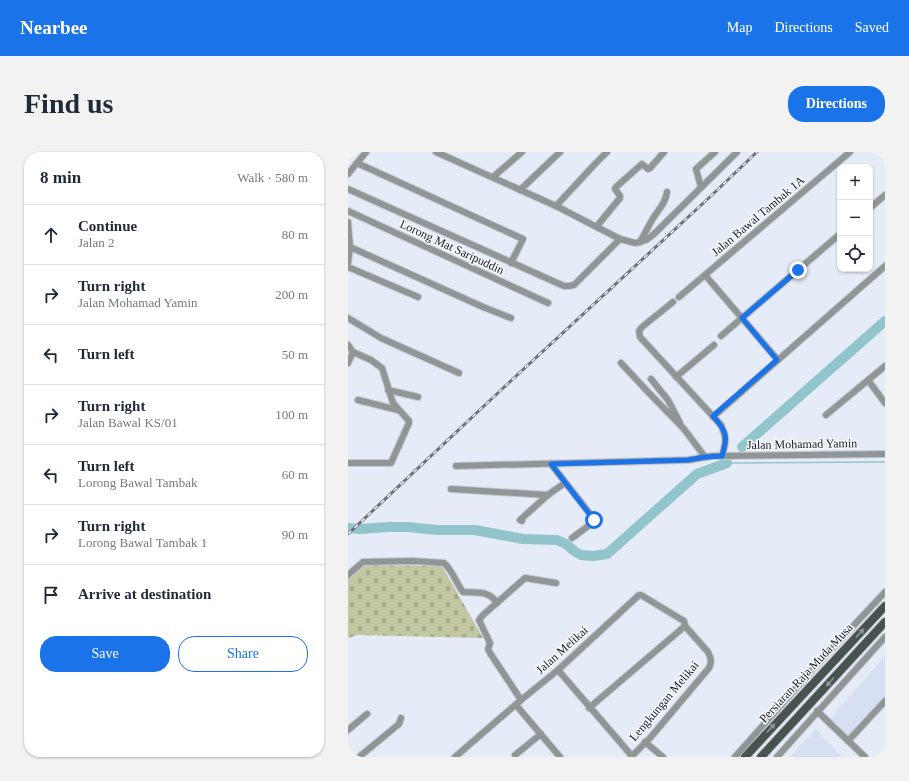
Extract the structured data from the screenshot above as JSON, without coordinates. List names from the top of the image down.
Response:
{
  "streets": {
    "main road": ["Persiaran Raja Muda Musa"],
    "street": [
      "Jalan Bawal Tambak 1A",
      "Lorong Mat Saripuddin",
      "Jalan Mohamad Yamin",
      "Jalan Melikai",
      "Lengkungan Melikai"
    ]
  },
  "crossings": [
    ["Jalan Melikai", "Lengkungan Melikai"]
  ],
  "page": {
    "header": "Nearbee",
    "nav": ["Map", "Directions", "Saved"],
    "buttons": [
      "Directions",
      ["Save", "Share"]
    ],
    "title": "Find us",
    "heading": ["8 min", "Walk · 580 m"],
    "map_buttons": ["+", "−"],
    "list": [
      ["Continue", "Jalan 2", "80 m"],
      ["Turn right", "Jalan Mohamad Yamin", "200 m"],
      ["Turn left", "50 m"],
      ["Turn right", "Jalan Bawal KS/01", "100 m"],
      ["Turn left", "Lorong Bawal Tambak", "60 m"],
      ["Turn right", "Lorong Bawal Tambak 1", "90 m"],
      "Arrive at destination"
    ]
  }
}
